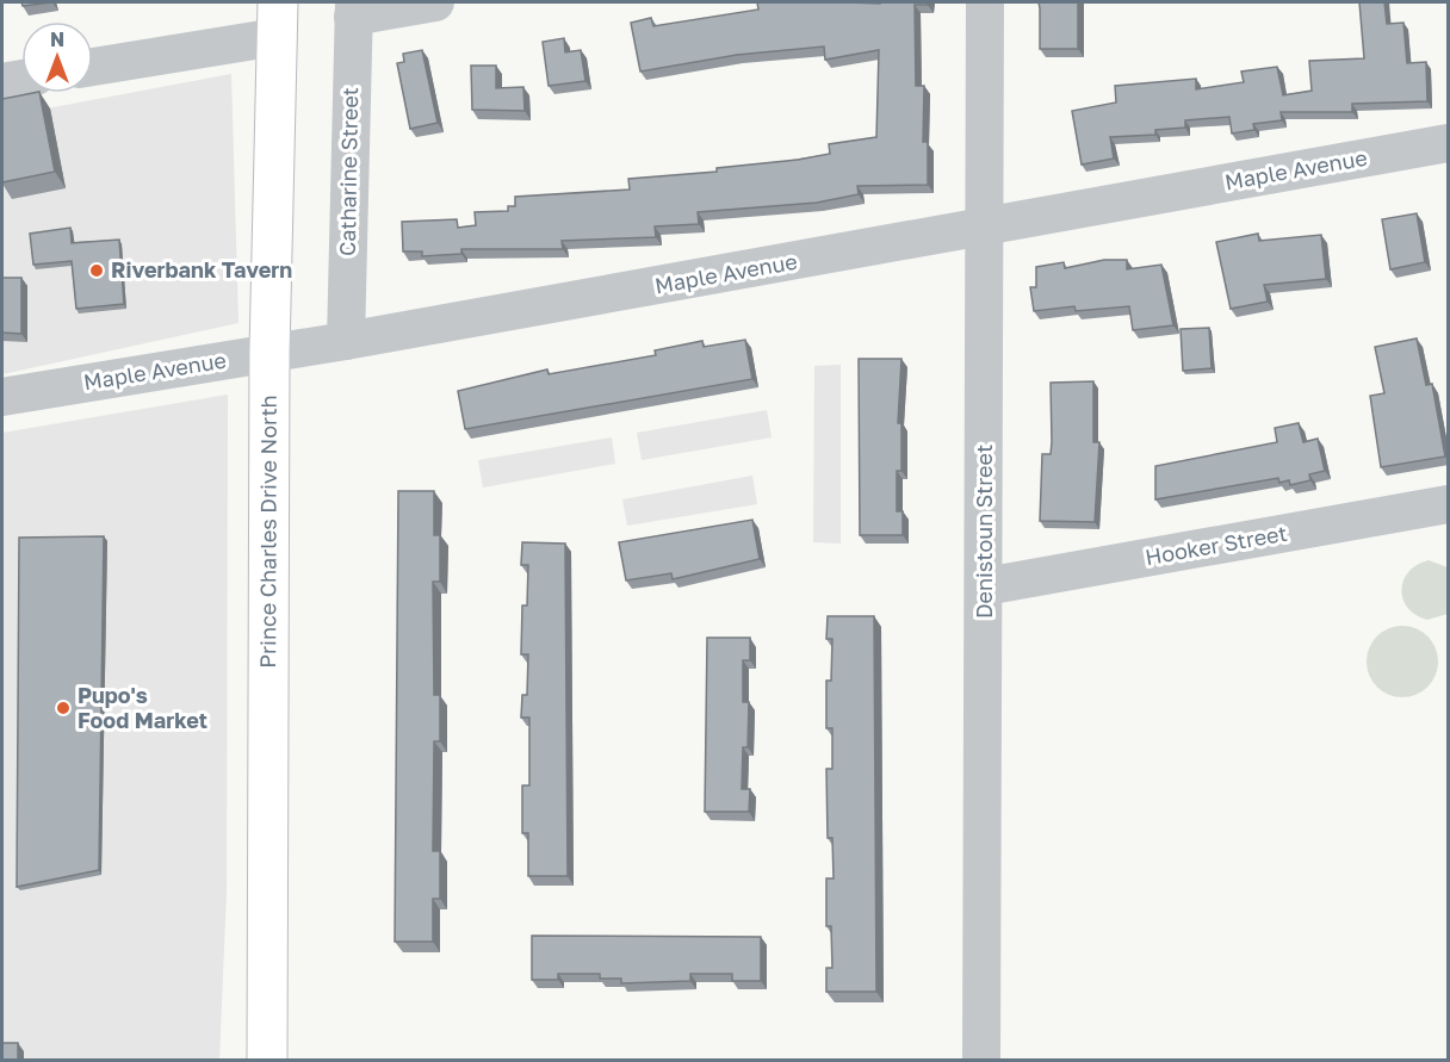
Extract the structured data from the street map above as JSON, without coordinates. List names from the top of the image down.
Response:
{
  "streets": {
    "main road": ["Prince Charles Drive North"],
    "street": [
      "Maple Avenue",
      "Catharine Street",
      "Denistoun Street",
      "Hooker Street"
    ]
  },
  "crossings": [
    ["Maple Avenue", "Catharine Street"],
    ["Maple Avenue", "Prince Charles Drive North"],
    ["Maple Avenue", "Denistoun Street"],
    ["Denistoun Street", "Hooker Street"]
  ],
  "places": ["Riverbank Tavern", "Pupo's Food Market"],
  "north": "top"
}
